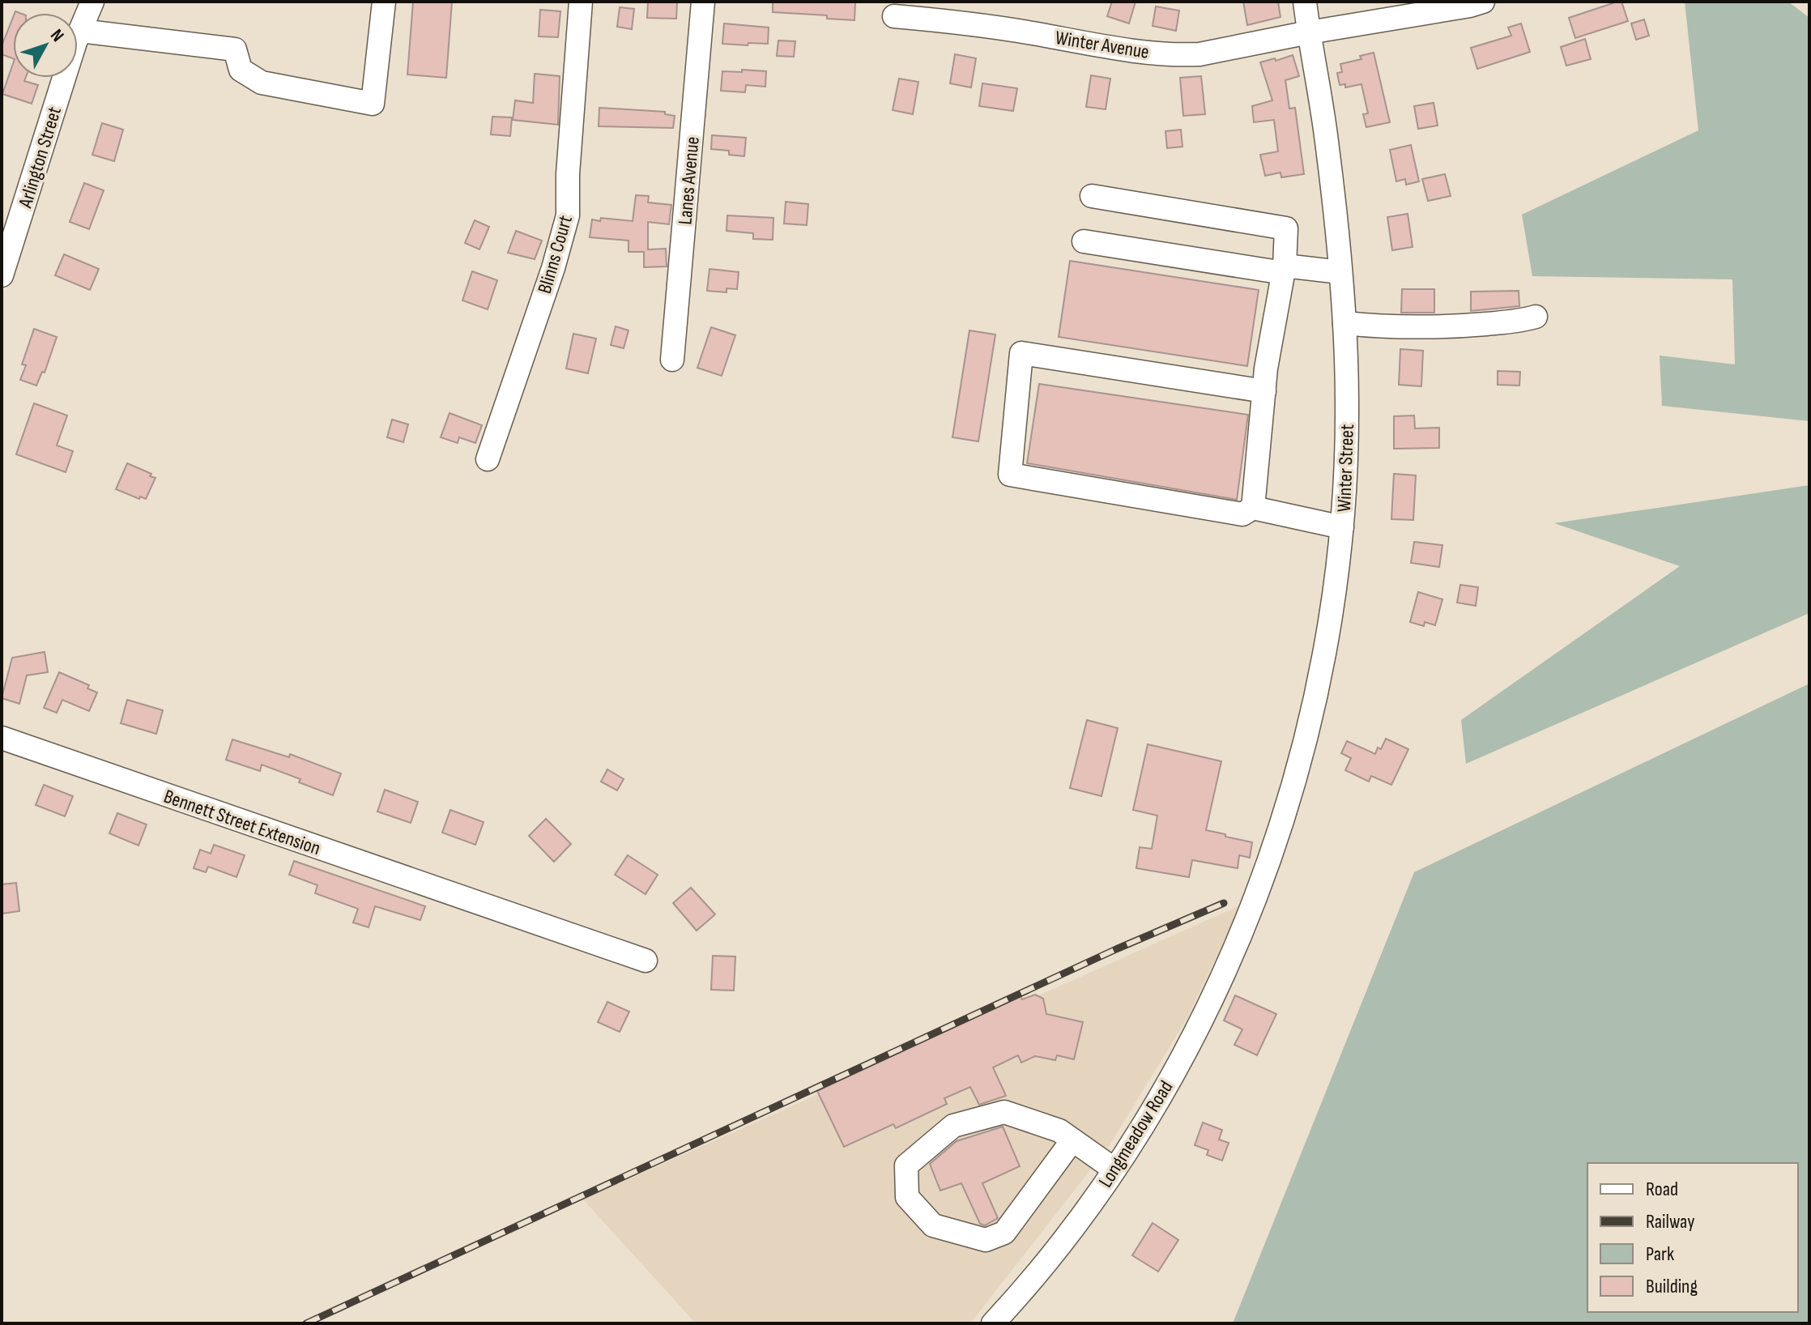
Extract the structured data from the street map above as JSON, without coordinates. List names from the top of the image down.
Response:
{
  "streets": {
    "street": [
      "Winter Avenue",
      "Arlington Street",
      "Lanes Avenue",
      "Blinns Court",
      "Winter Street",
      "Bennett Street Extension",
      "Longmeadow Road"
    ]
  },
  "crossings": [
    ["Winter Avenue", "Winter Street"],
    ["Winter Street", "Longmeadow Road"]
  ],
  "legend": [
    "Road",
    "Railway",
    "Park",
    "Building"
  ],
  "north": "top right"
}
